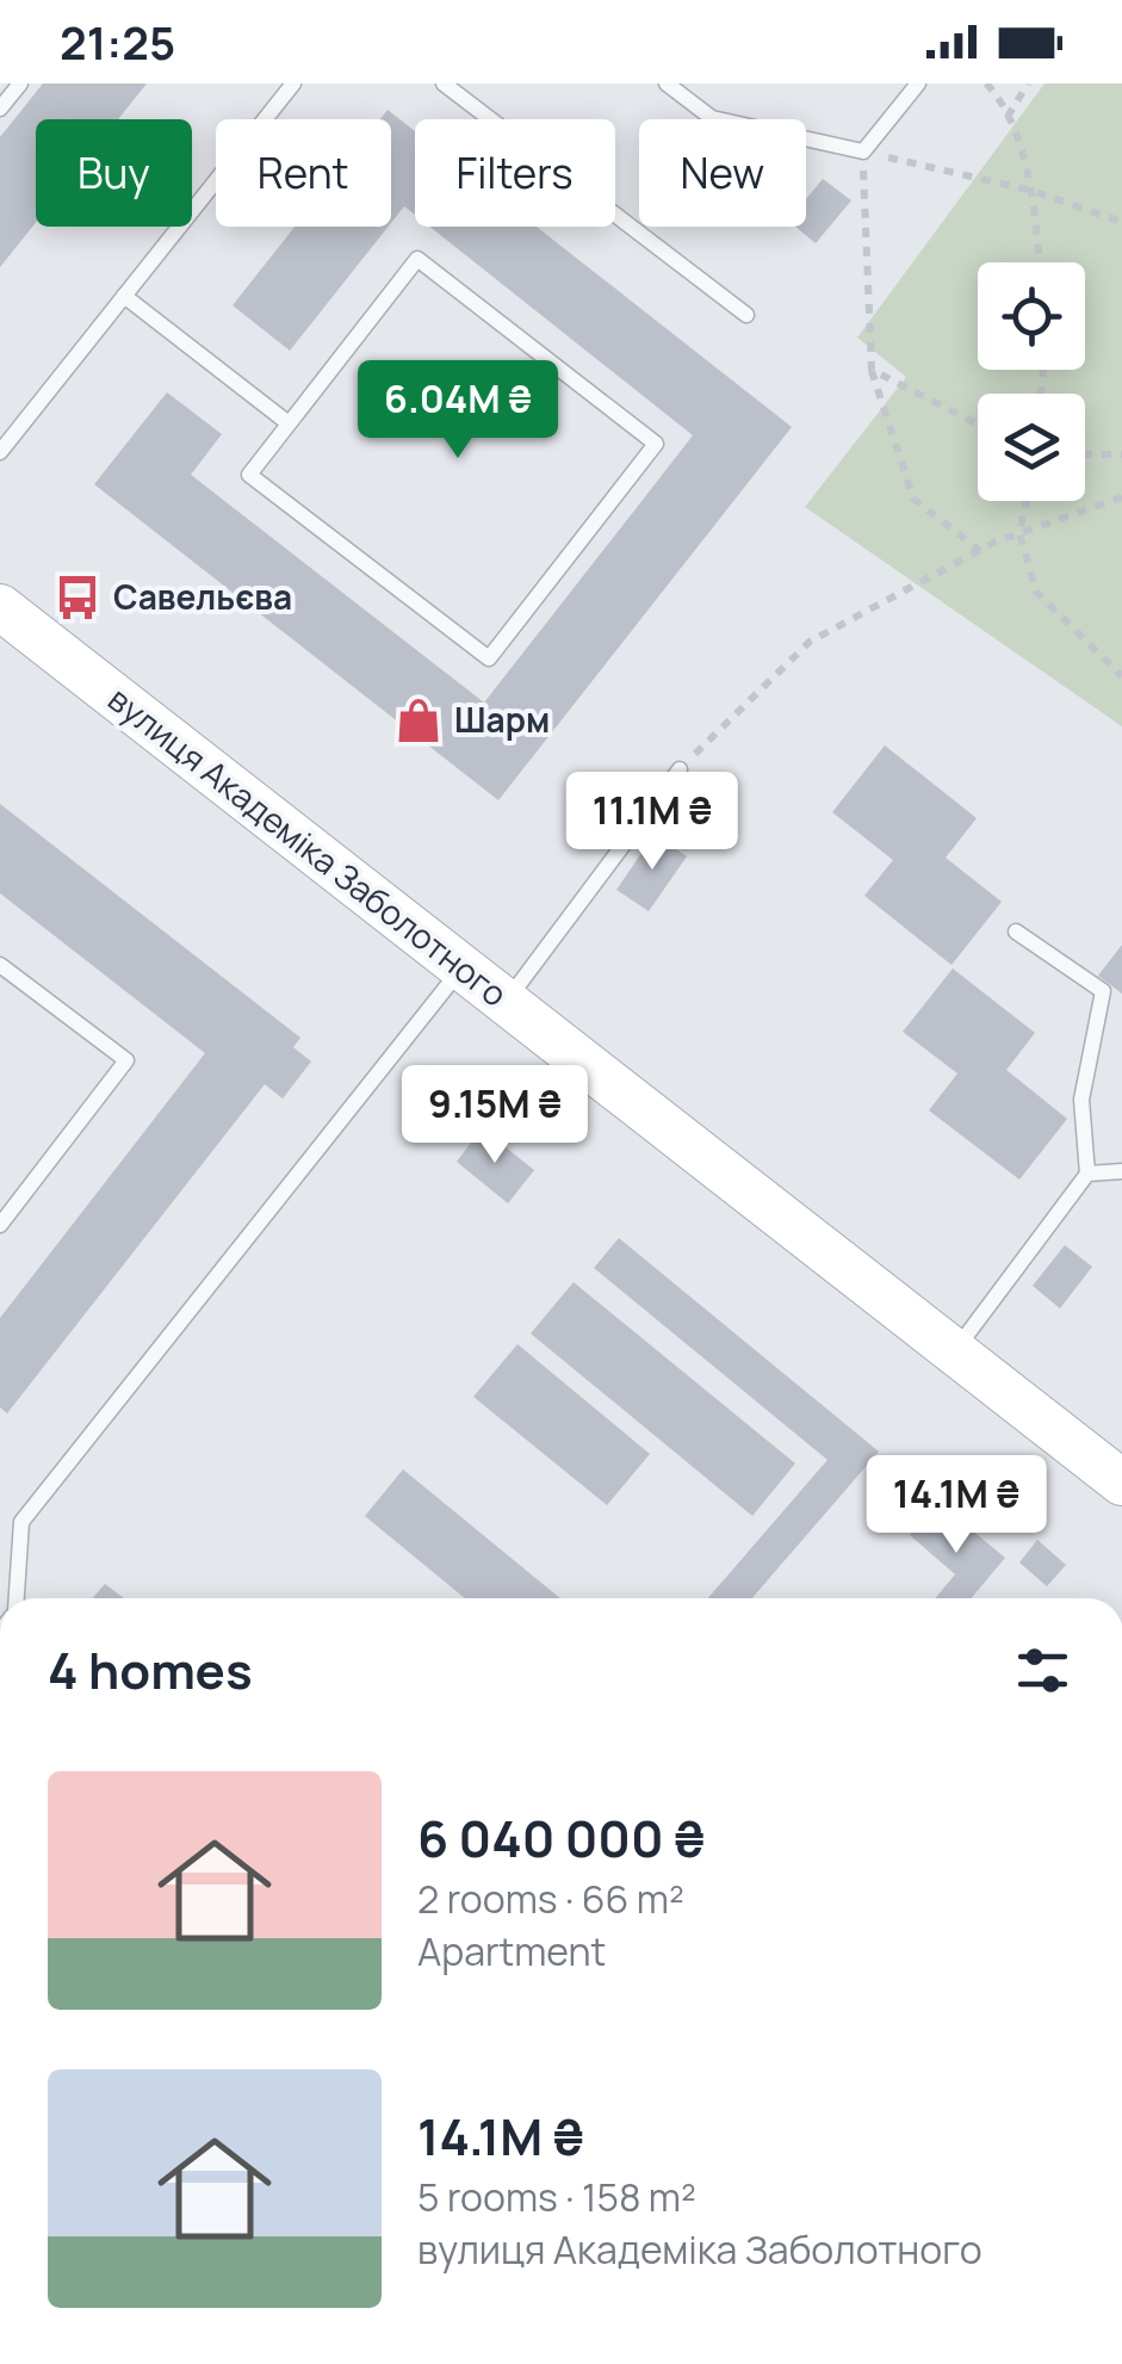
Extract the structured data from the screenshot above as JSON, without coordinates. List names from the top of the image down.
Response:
{
  "streets": {
    "main road": ["вулиця Академіка Заболотного"]
  },
  "places": {
    "bus stop": ["Савельєва"],
    "shop": ["Шарм"]
  },
  "page": {
    "status": "21:25",
    "chip": [
      "Buy",
      "Rent",
      "Filters",
      "New"
    ],
    "price": [
      "6.04M ₴",
      "11.1M ₴",
      "9.15M ₴",
      "14.1M ₴"
    ],
    "heading": "4 homes",
    "list": [
      {
        "name": "6 040 000 ₴",
        "note": "2 rooms · 66 m² · Apartment"
      },
      {
        "name": "14.1M ₴",
        "note": "5 rooms · 158 m² · вулиця Академіка Заболотного"
      }
    ]
  }
}
